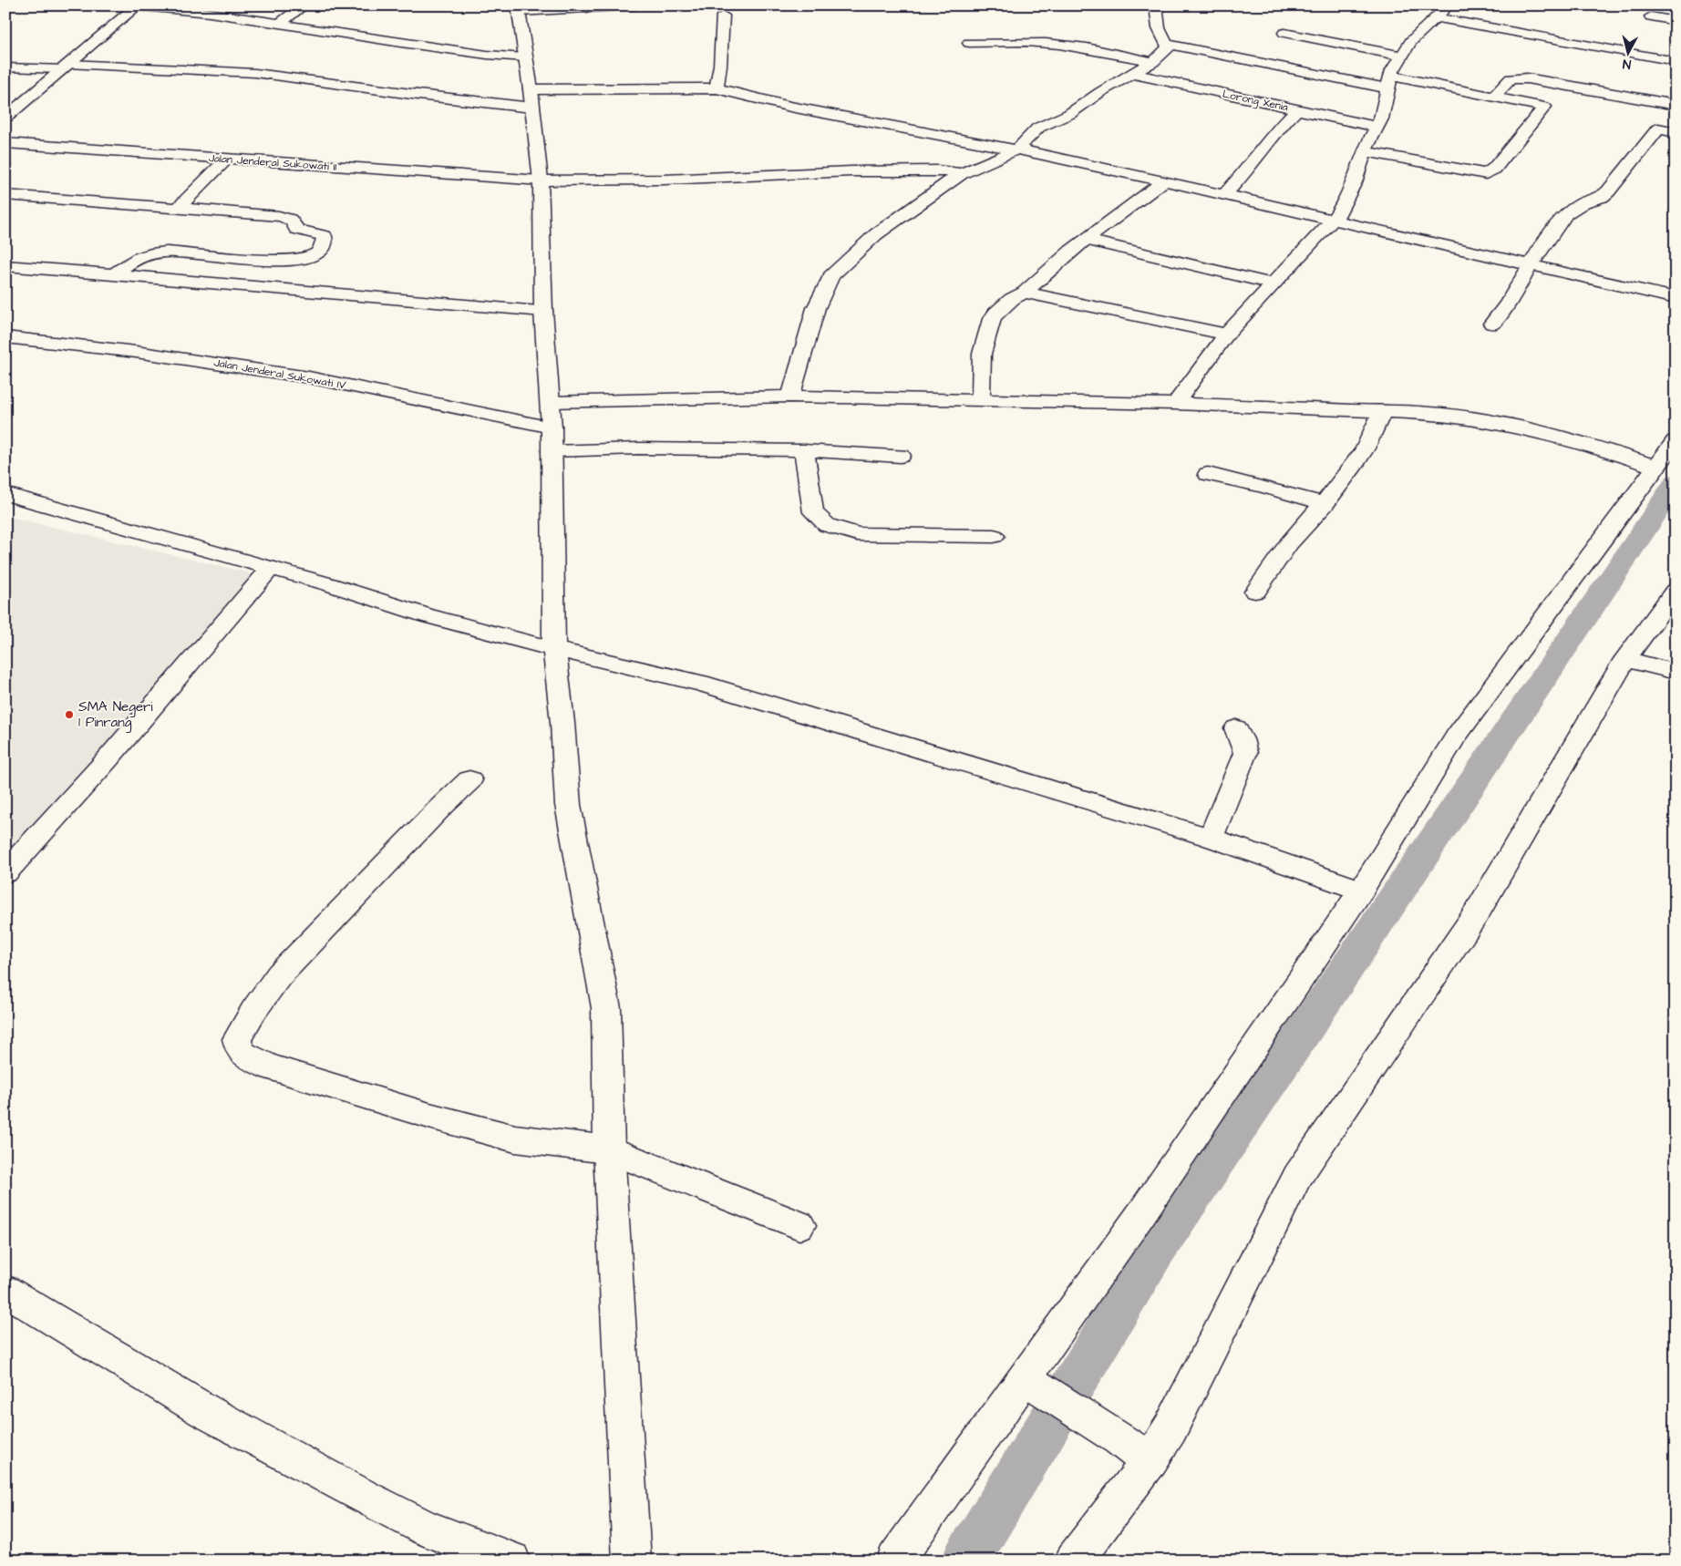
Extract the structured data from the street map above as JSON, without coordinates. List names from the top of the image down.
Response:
{
  "streets": {
    "main road": ["Lorong Xenia", "Jalan Jenderal Sukowati II", "Jalan Jenderal Sukowati IV"]
  },
  "places": ["SMA Negeri 1 Pinrang"],
  "north": "bottom"
}
